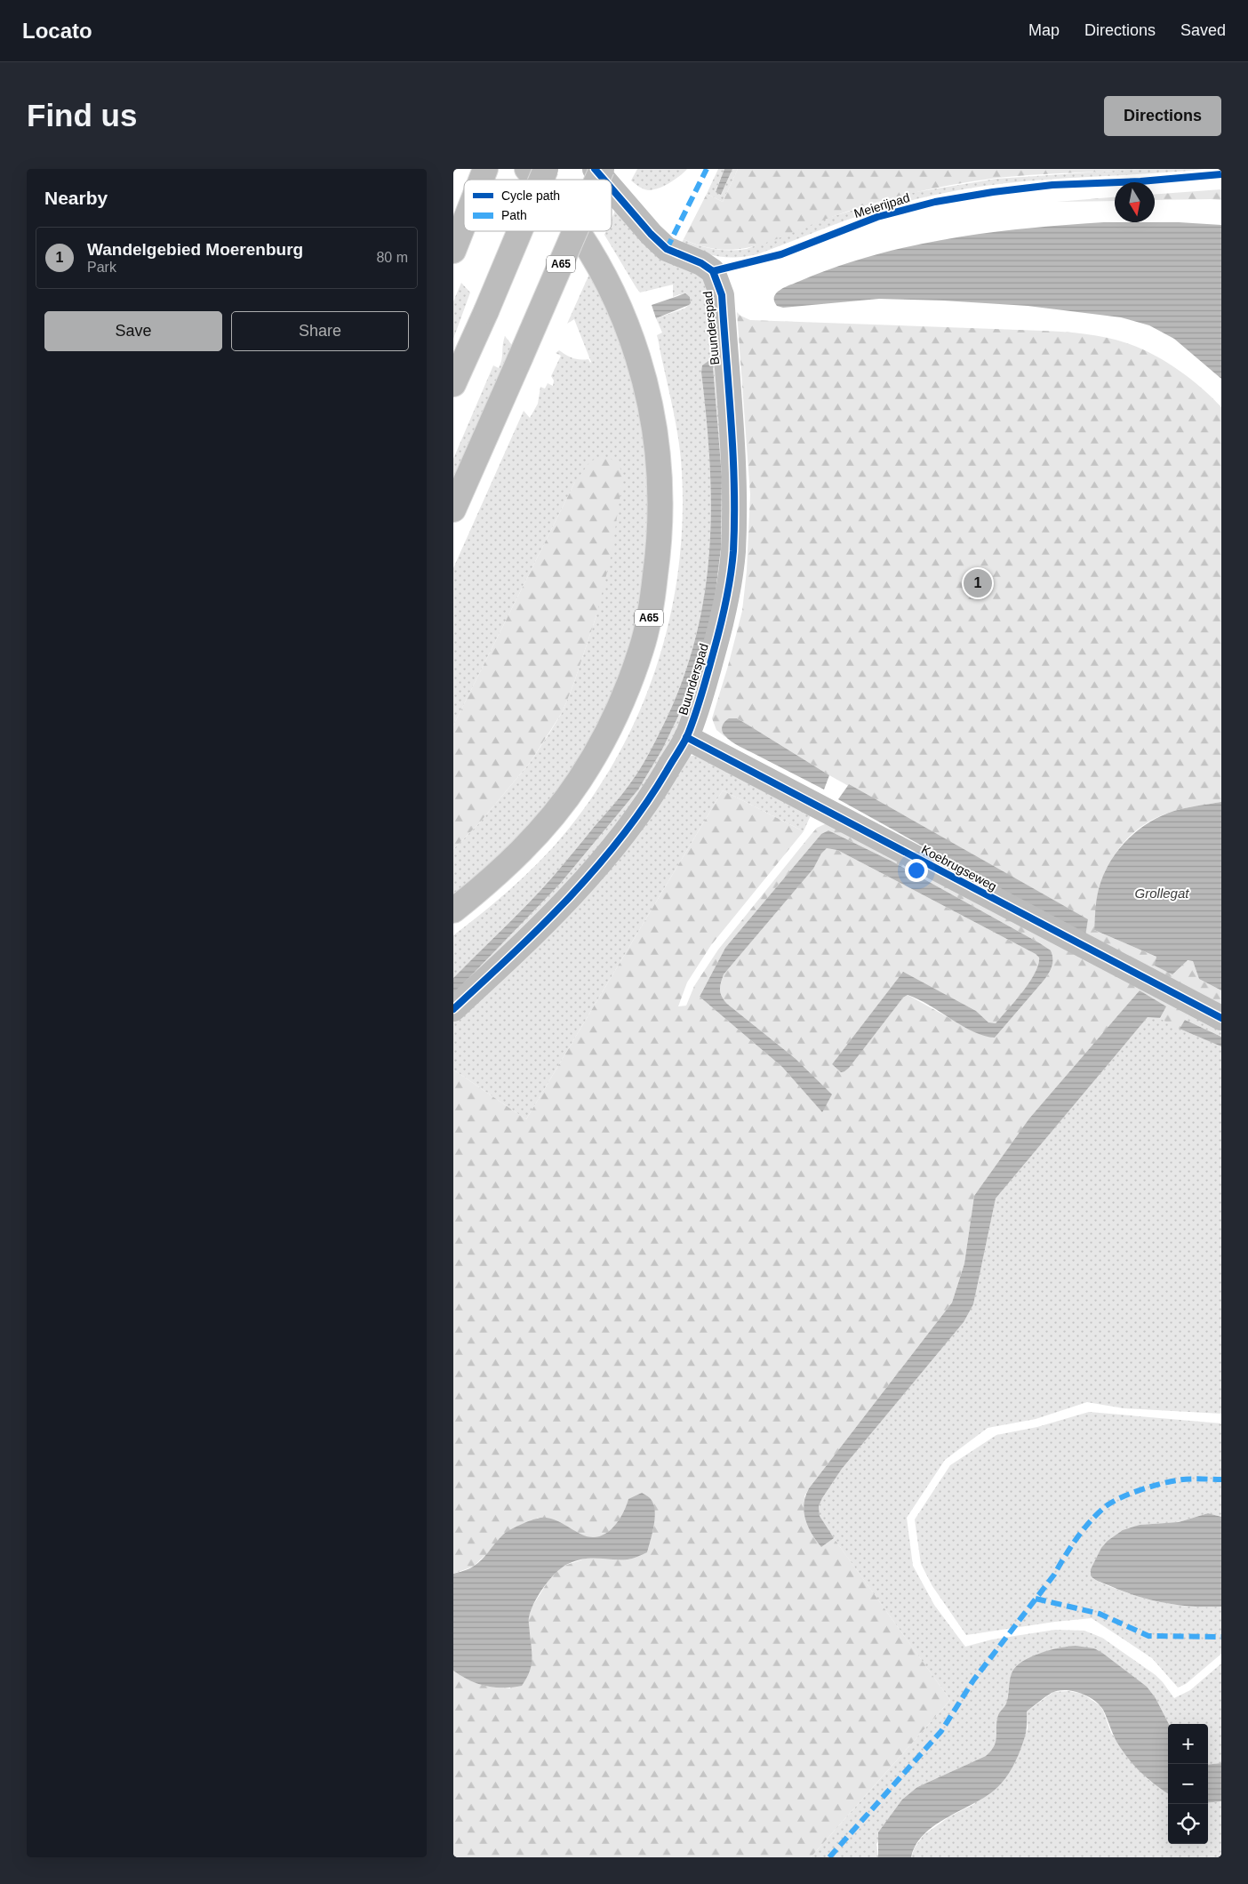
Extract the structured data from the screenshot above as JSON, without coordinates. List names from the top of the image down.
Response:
{
  "streets": {
    "main road": ["A65", "Buunderspad", "Koebrugseweg"],
    "cycle path": ["Meierijpad"]
  },
  "crossings": [
    ["Buunderspad", "Koebrugseweg"]
  ],
  "water": ["Grollegat"],
  "legend": ["Cycle path", "Path"],
  "north": "bottom",
  "page": {
    "header": "Locato",
    "nav": ["Map", "Directions", "Saved"],
    "buttons": [
      "Directions",
      ["Save", "Share"]
    ],
    "title": "Find us",
    "heading": "Nearby",
    "list": [
      {
        "mark": "1",
        "name": "Wandelgebied Moerenburg",
        "note": "Park",
        "value": "80 m"
      }
    ],
    "pins": "1",
    "map_buttons": ["+", "−"]
  }
}
